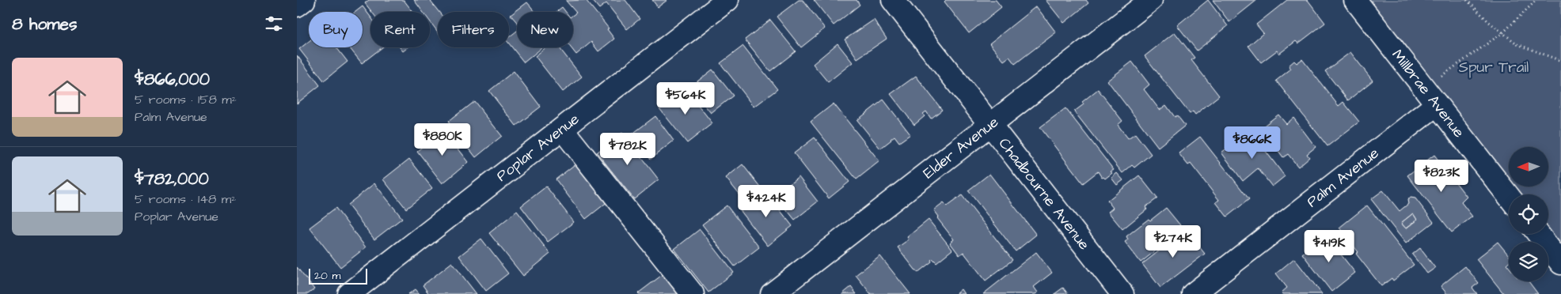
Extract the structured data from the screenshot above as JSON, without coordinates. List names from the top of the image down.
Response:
{
  "streets": {
    "street": [
      "Millbrae Avenue",
      "Poplar Avenue",
      "Elder Avenue",
      "Palm Avenue",
      "Chadbourne Avenue"
    ]
  },
  "crossings": [
    ["Millbrae Avenue", "Palm Avenue"],
    ["Elder Avenue", "Chadbourne Avenue"]
  ],
  "parks": ["Spur Trail"],
  "scale_bar": "20 m",
  "north": "left",
  "page": {
    "heading": "8 homes",
    "chip": [
      "Buy",
      "Rent",
      "Filters",
      "New"
    ],
    "list": [
      {
        "name": "$866,000",
        "note": "5 rooms · 158 m² · Palm Avenue"
      },
      {
        "name": "$782,000",
        "note": "5 rooms · 148 m² · Poplar Avenue"
      }
    ],
    "price": [
      "$564K",
      "$880K",
      "$866K",
      "$782K",
      "$823K",
      "$424K",
      "$274K",
      "$419K"
    ],
    "scale": "20 m"
  }
}
